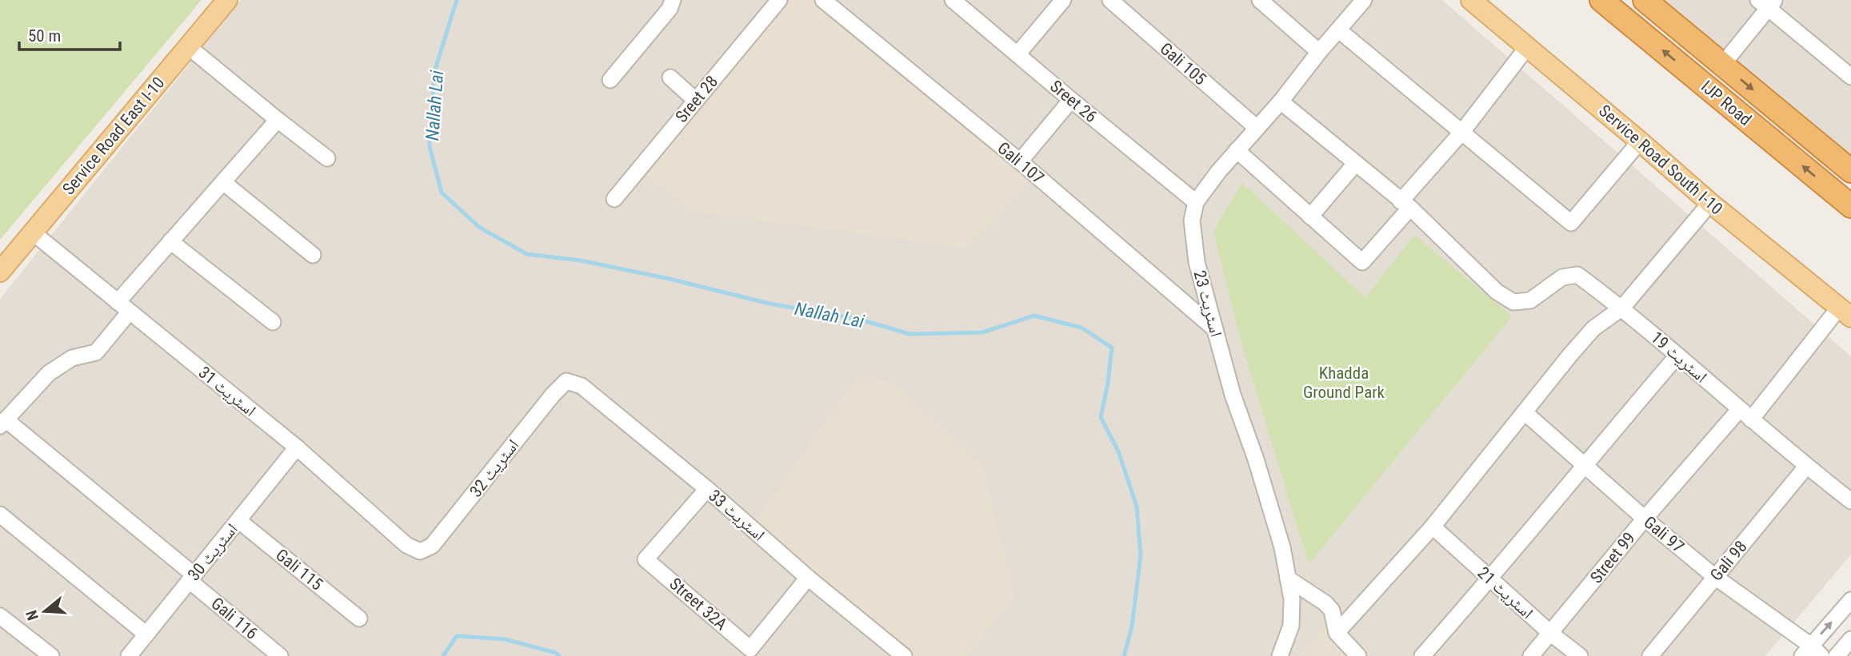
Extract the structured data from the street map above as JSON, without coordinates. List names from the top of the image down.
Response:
{
  "streets": {
    "highway": ["IJP Road"],
    "main road": ["Service Road East I-10", "Service Road South I-10"],
    "street": [
      "Gali 105",
      "Sreet 28",
      "Sreet 26",
      "Gali 107",
      "اسٹریٹ 23",
      "اسٹریٹ 19",
      "اسٹریٹ 31",
      "اسٹریٹ 32",
      "اسٹریٹ 33",
      "Gali 97",
      "اسٹریٹ 30",
      "Street 99",
      "Gali 98",
      "Gali 115",
      "اسٹریٹ 21",
      "Street 32A",
      "Gali 116"
    ]
  },
  "crossings": [
    ["Sreet 26", "اسٹریٹ 23"],
    ["Service Road East I-10", "اسٹریٹ 31"],
    ["Service Road South I-10", "Street 99"],
    ["Gali 107", "اسٹریٹ 23"],
    ["اسٹریٹ 19", "Street 99"],
    ["اسٹریٹ 19", "Gali 98"],
    ["اسٹریٹ 31", "اسٹریٹ 32"],
    ["اسٹریٹ 31", "اسٹریٹ 30"],
    ["اسٹریٹ 32", "اسٹریٹ 33"],
    ["اسٹریٹ 33", "Street 32A"],
    ["Gali 97", "Street 99"],
    ["Gali 97", "Gali 98"],
    ["اسٹریٹ 30", "Gali 115"],
    ["اسٹریٹ 30", "Gali 116"],
    ["Street 99", "اسٹریٹ 21"]
  ],
  "water": ["Nallah Lai"],
  "parks": ["Khadda Ground Park"],
  "scale_bar": "50 m",
  "north": "left"
}
